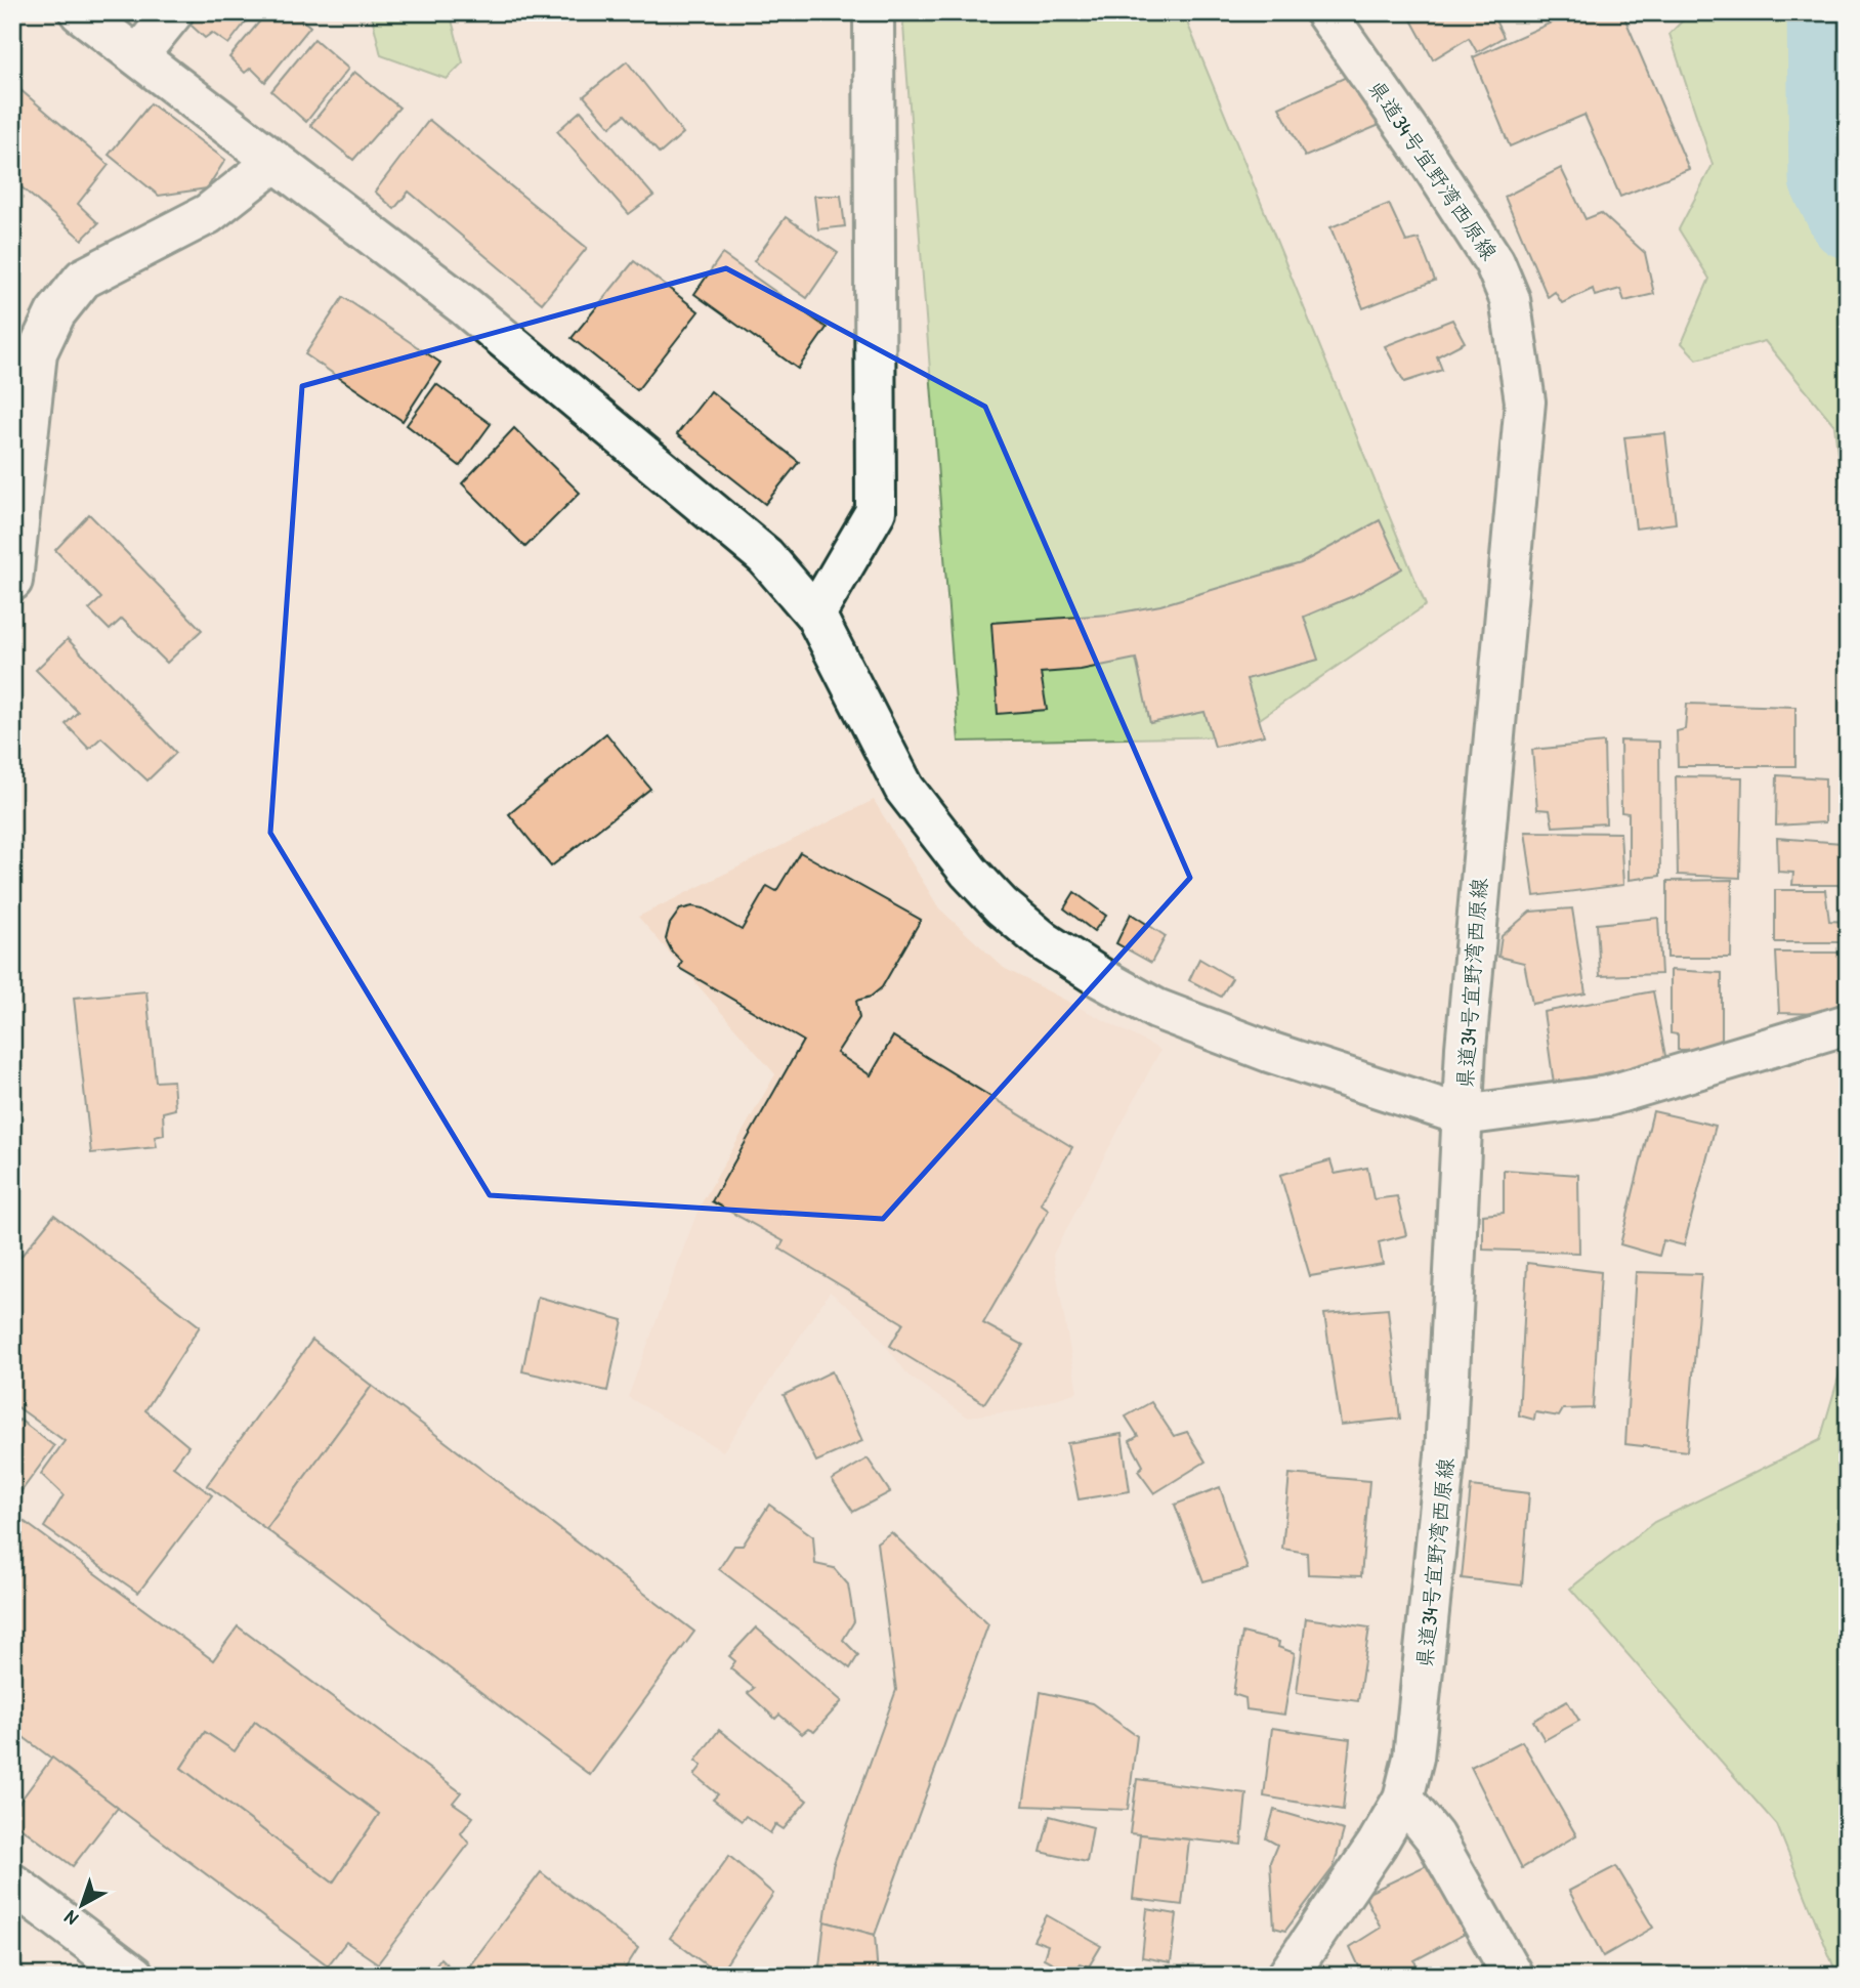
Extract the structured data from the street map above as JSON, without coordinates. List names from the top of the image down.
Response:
{
  "streets": {
    "street": ["県道34号宜野湾西原線"]
  },
  "north": "bottom left"
}
